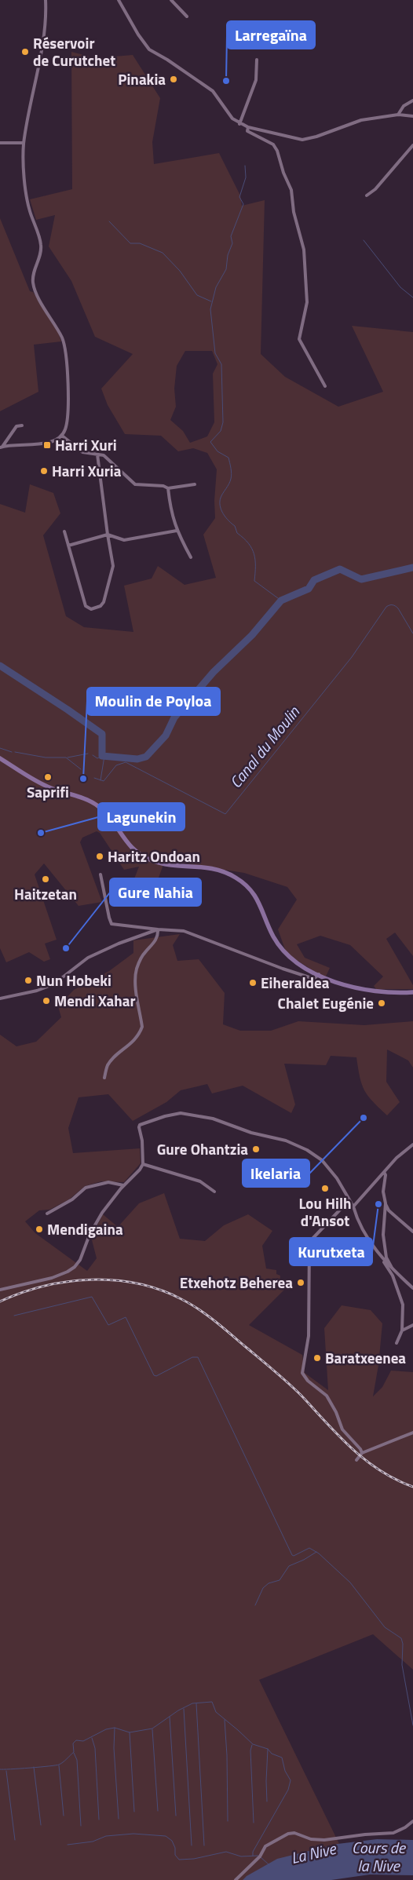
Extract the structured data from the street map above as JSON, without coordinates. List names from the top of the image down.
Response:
{
  "water": ["Canal du Moulin", "Cours de la Nive", "La Nive"],
  "places": {
    "other": [
      "Réservoir de Curutchet",
      "Pinakia",
      "Larregaïna",
      "Harri Xuria",
      "Saprifi",
      "Moulin de Poyloa",
      "Lagunekin",
      "Haritz Ondoan",
      "Haitzetan",
      "Gure Nahia",
      "Nun Hobeki",
      "Eiheraldea",
      "Mendi Xahar",
      "Chalet Eugénie",
      "Ikelaria",
      "Gure Ohantzia",
      "Lou Hilh d'Ansot",
      "Kurutxeta",
      "Mendigaina",
      "Etxehotz Beherea",
      "Baratxeenea"
    ],
    "transit": ["Harri Xuri"]
  }
}
